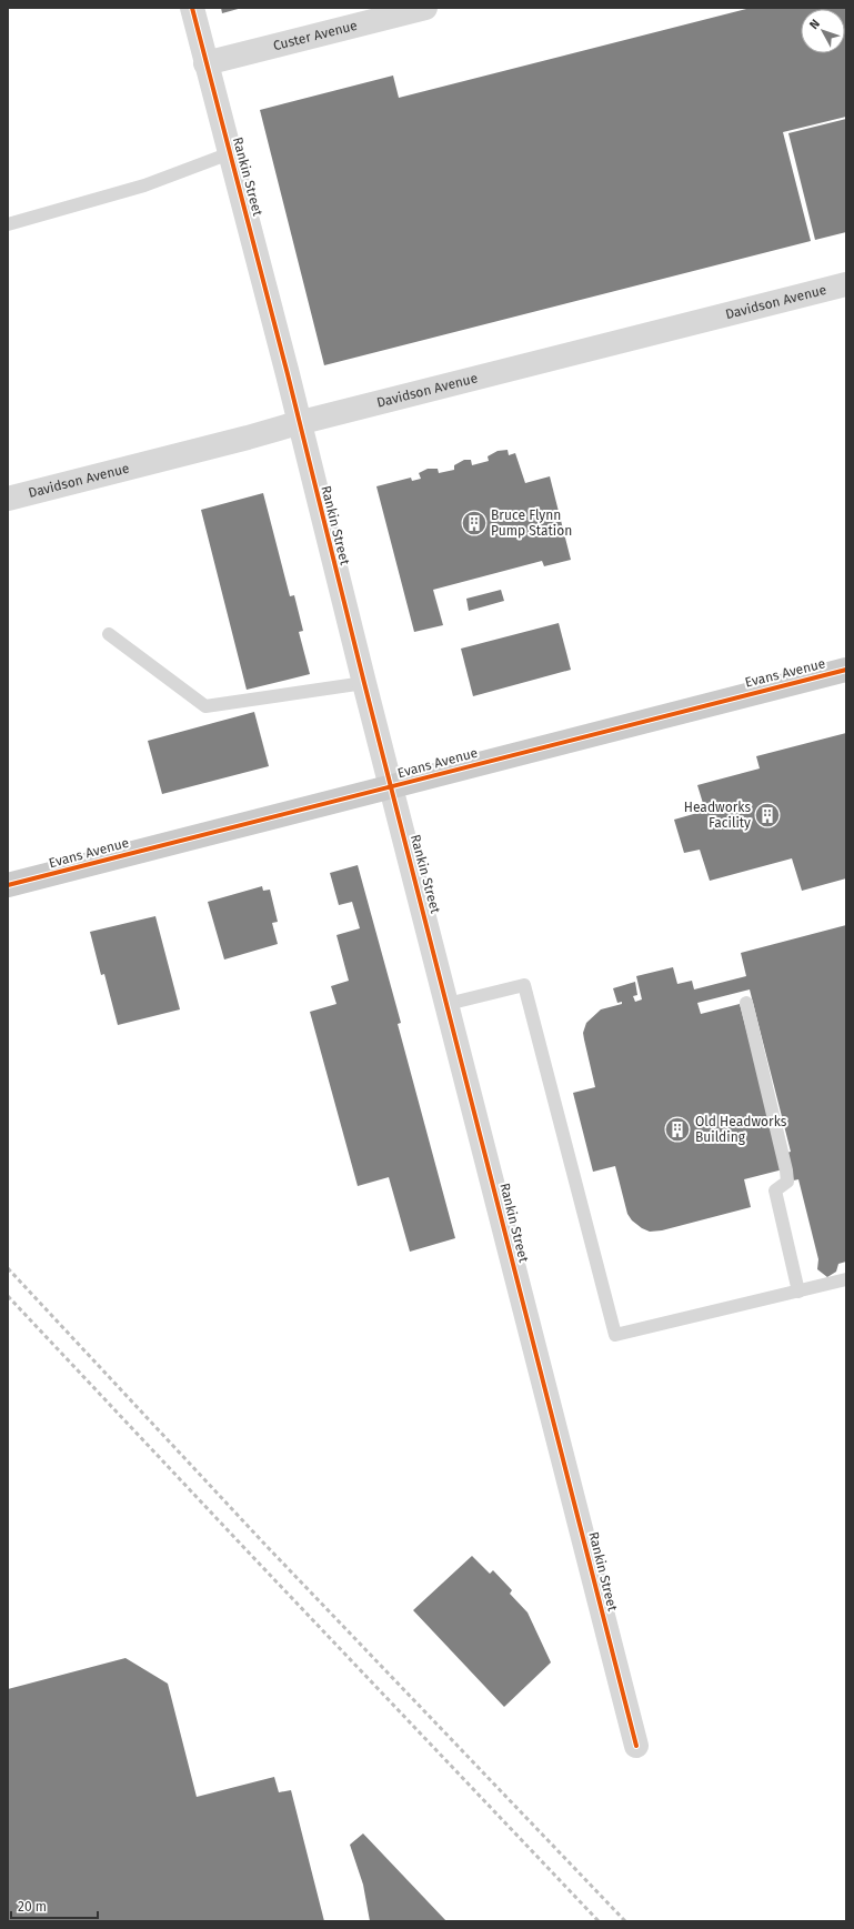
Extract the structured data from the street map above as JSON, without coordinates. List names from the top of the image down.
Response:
{
  "streets": {
    "main road": ["Evans Avenue"],
    "street": ["Custer Avenue", "Rankin Street", "Davidson Avenue"]
  },
  "crossings": [
    ["Custer Avenue", "Rankin Street"],
    ["Rankin Street", "Davidson Avenue"],
    ["Rankin Street", "Evans Avenue"]
  ],
  "places": {
    "building": ["Bruce Flynn Pump Station", "Headworks Facility", "Old Headworks Building"]
  },
  "scale_bar": "20 m",
  "north": "top left"
}
